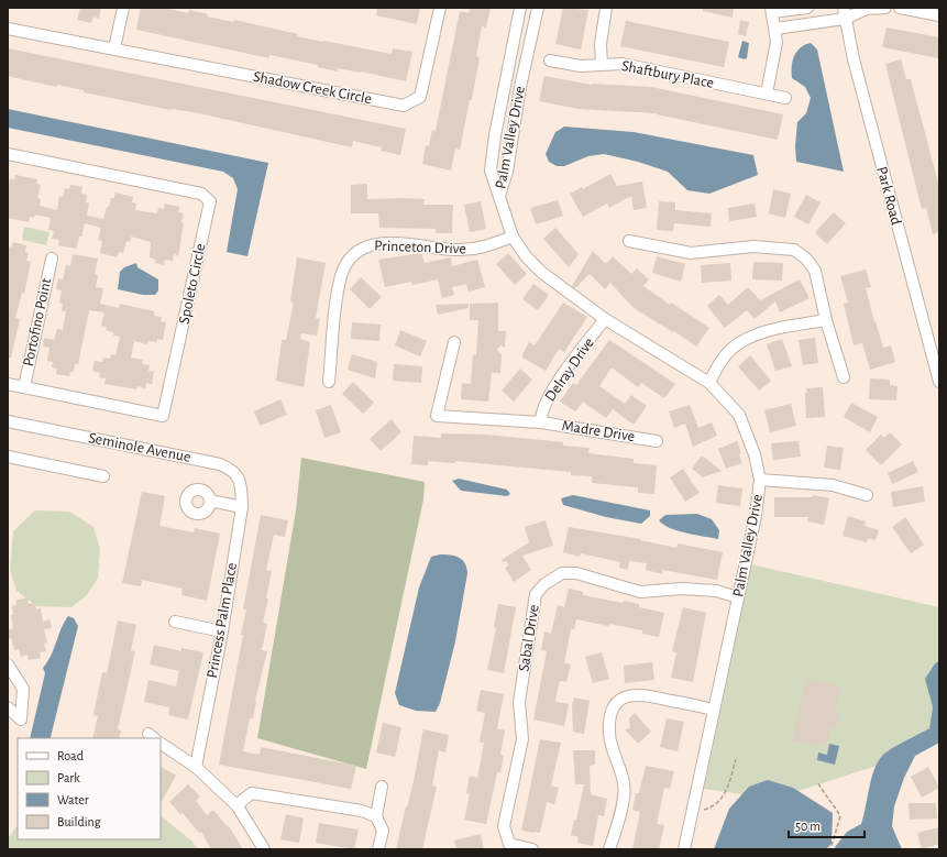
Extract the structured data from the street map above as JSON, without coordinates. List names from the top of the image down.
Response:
{
  "streets": {
    "street": [
      "Shaftbury Place",
      "Shadow Creek Circle",
      "Palm Valley Drive",
      "Park Road",
      "Princeton Drive",
      "Spoleto Circle",
      "Portofino Point",
      "Delray Drive",
      "Madre Drive",
      "Seminole Avenue",
      "Princess Palm Place",
      "Sabal Drive"
    ]
  },
  "crossings": [
    ["Palm Valley Drive", "Princeton Drive"],
    ["Palm Valley Drive", "Delray Drive"],
    ["Palm Valley Drive", "Sabal Drive"],
    ["Spoleto Circle", "Portofino Point"],
    ["Delray Drive", "Madre Drive"],
    ["Seminole Avenue", "Princess Palm Place"]
  ],
  "legend": [
    "Road",
    "Park",
    "Water",
    "Building"
  ],
  "scale_bar": "50 m"
}
